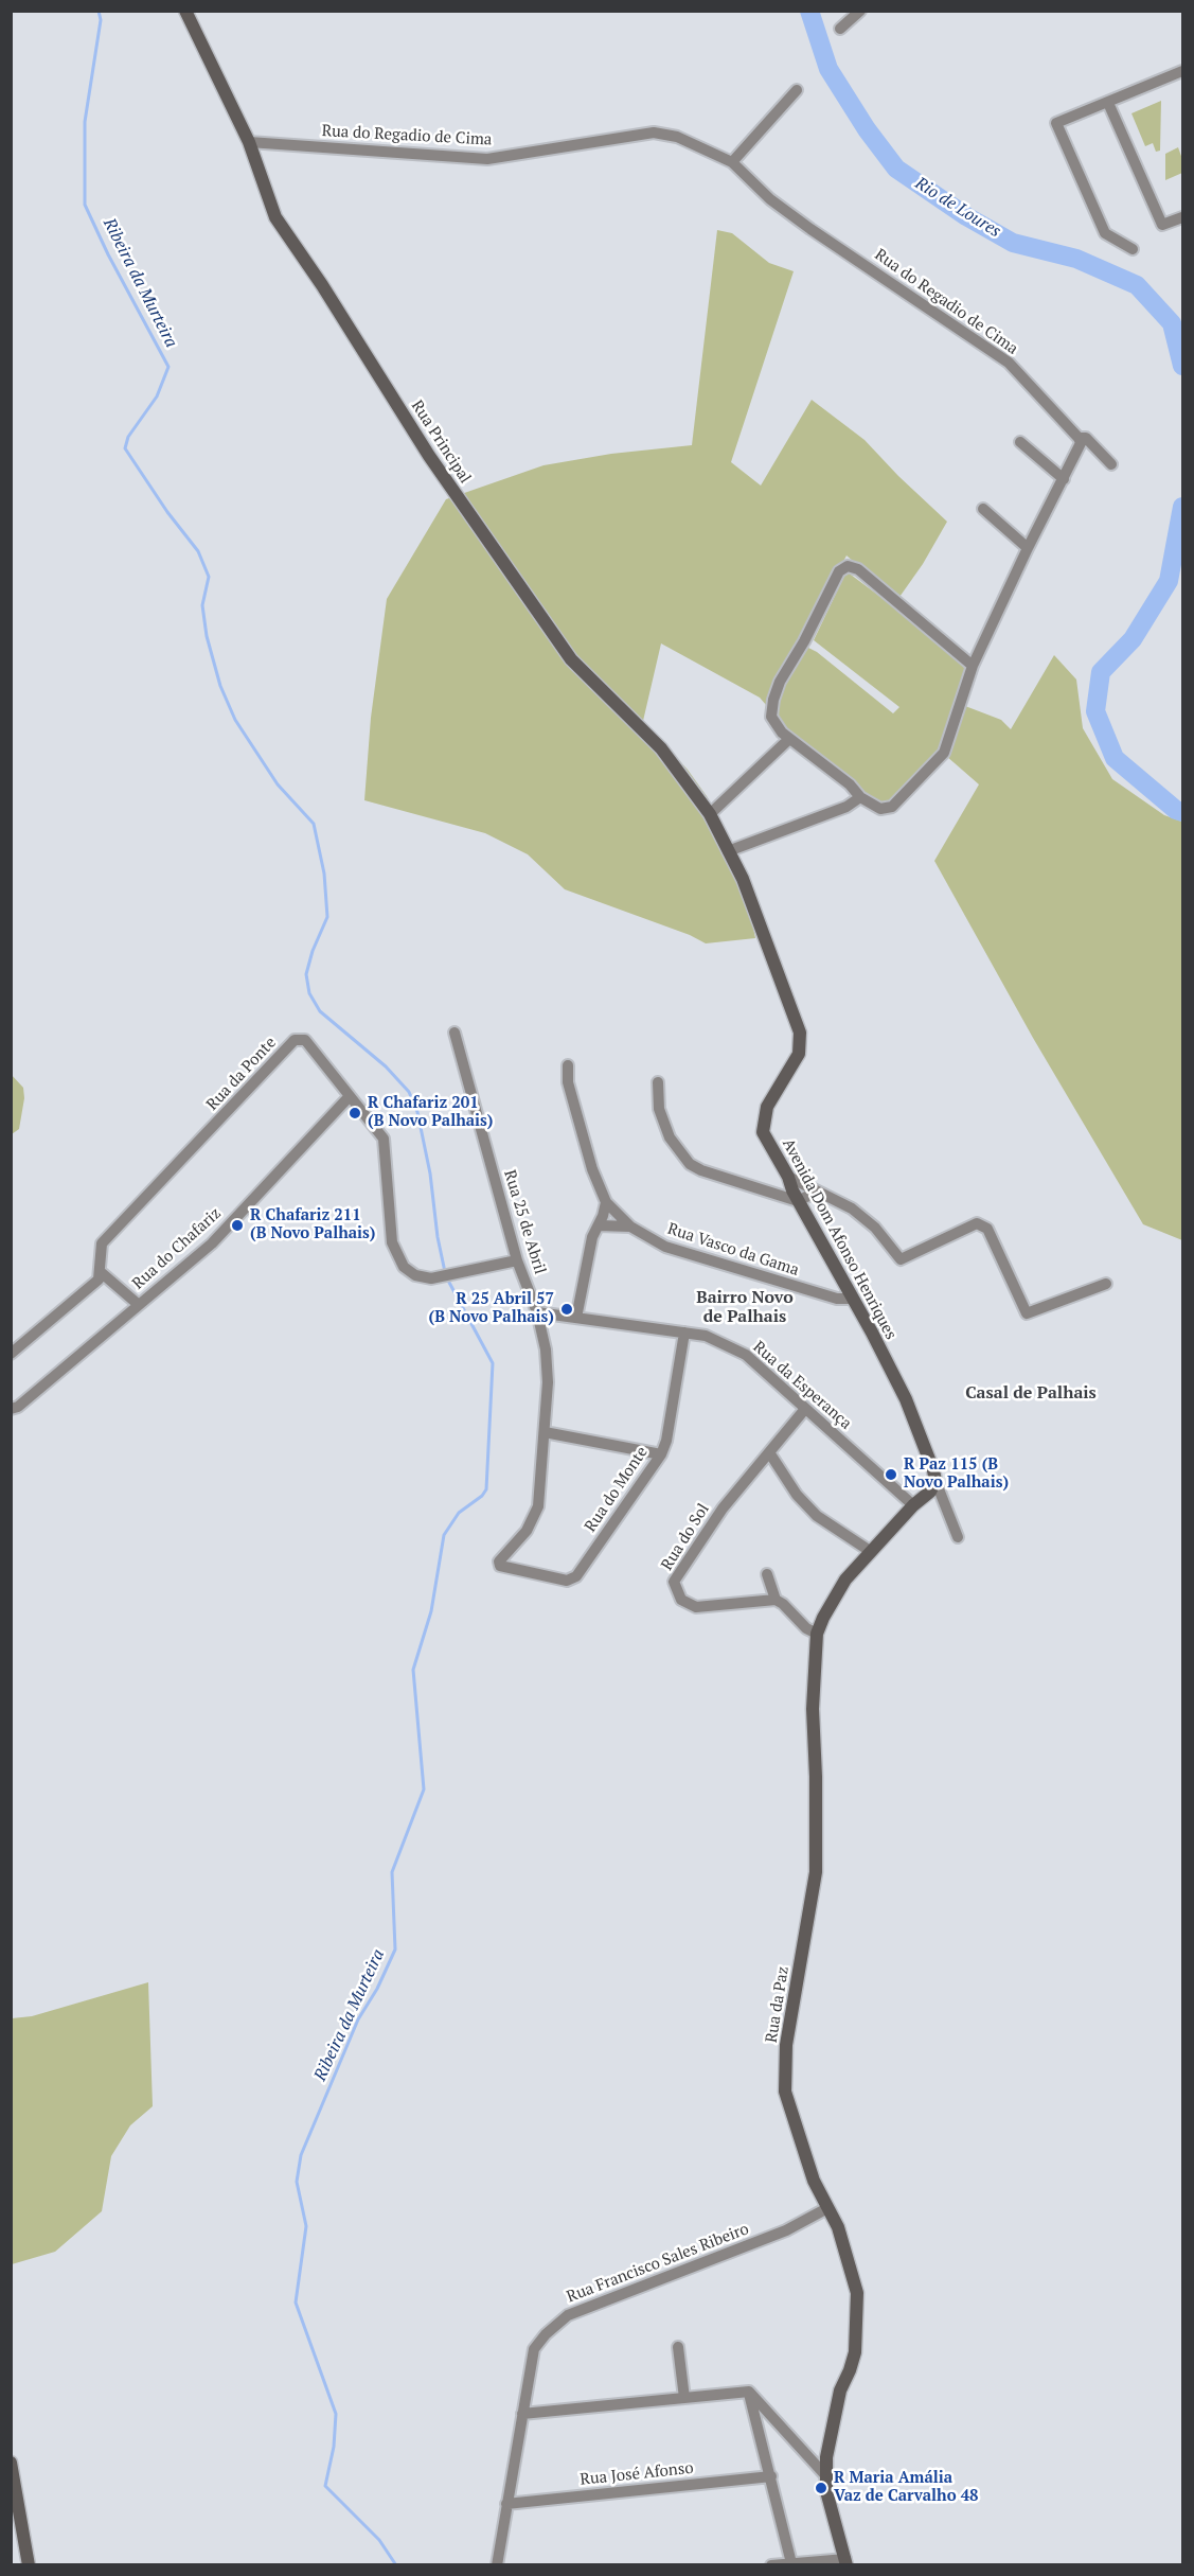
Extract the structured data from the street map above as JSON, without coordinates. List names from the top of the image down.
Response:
{
  "streets": {
    "street": [
      "Rua do Regadio de Cima",
      "Rua Principal",
      "Rua da Ponte",
      "Rua 25 de Abril",
      "Avenida Dom Afonso Henriques",
      "Rua do Chafariz",
      "Rua Vasco da Gama",
      "Rua da Esperança",
      "Rua do Monte",
      "Rua do Sol",
      "Rua da Paz",
      "Rua Francisco Sales Ribeiro",
      "Rua José Afonso"
    ]
  },
  "crossings": [
    ["Rua do Regadio de Cima", "Rua Principal"],
    ["Rua Principal", "Avenida Dom Afonso Henriques"],
    ["Rua da Ponte", "Rua 25 de Abril"],
    ["Rua da Ponte", "Rua do Chafariz"],
    ["Rua 25 de Abril", "Rua da Esperança"],
    ["Rua 25 de Abril", "Rua do Monte"],
    ["Avenida Dom Afonso Henriques", "Rua Vasco da Gama"],
    ["Avenida Dom Afonso Henriques", "Rua da Paz"],
    ["Rua da Esperança", "Rua do Monte"],
    ["Rua da Esperança", "Rua do Sol"],
    ["Rua da Esperança", "Rua da Paz"],
    ["Rua da Paz", "Rua Francisco Sales Ribeiro"],
    ["Rua Francisco Sales Ribeiro", "Rua José Afonso"]
  ],
  "districts": ["Bairro Novo de Palhais", "Casal de Palhais"],
  "water": ["Rio de Loures", "Ribeira da Murteira"],
  "places": [
    "R Chafariz 201 (B Novo Palhais)",
    "R Chafariz 211 (B Novo Palhais)",
    "R 25 Abril 57 (B Novo Palhais)",
    "R Paz 115 (B Novo Palhais)",
    "R Maria Amália Vaz de Carvalho 48"
  ]
}
